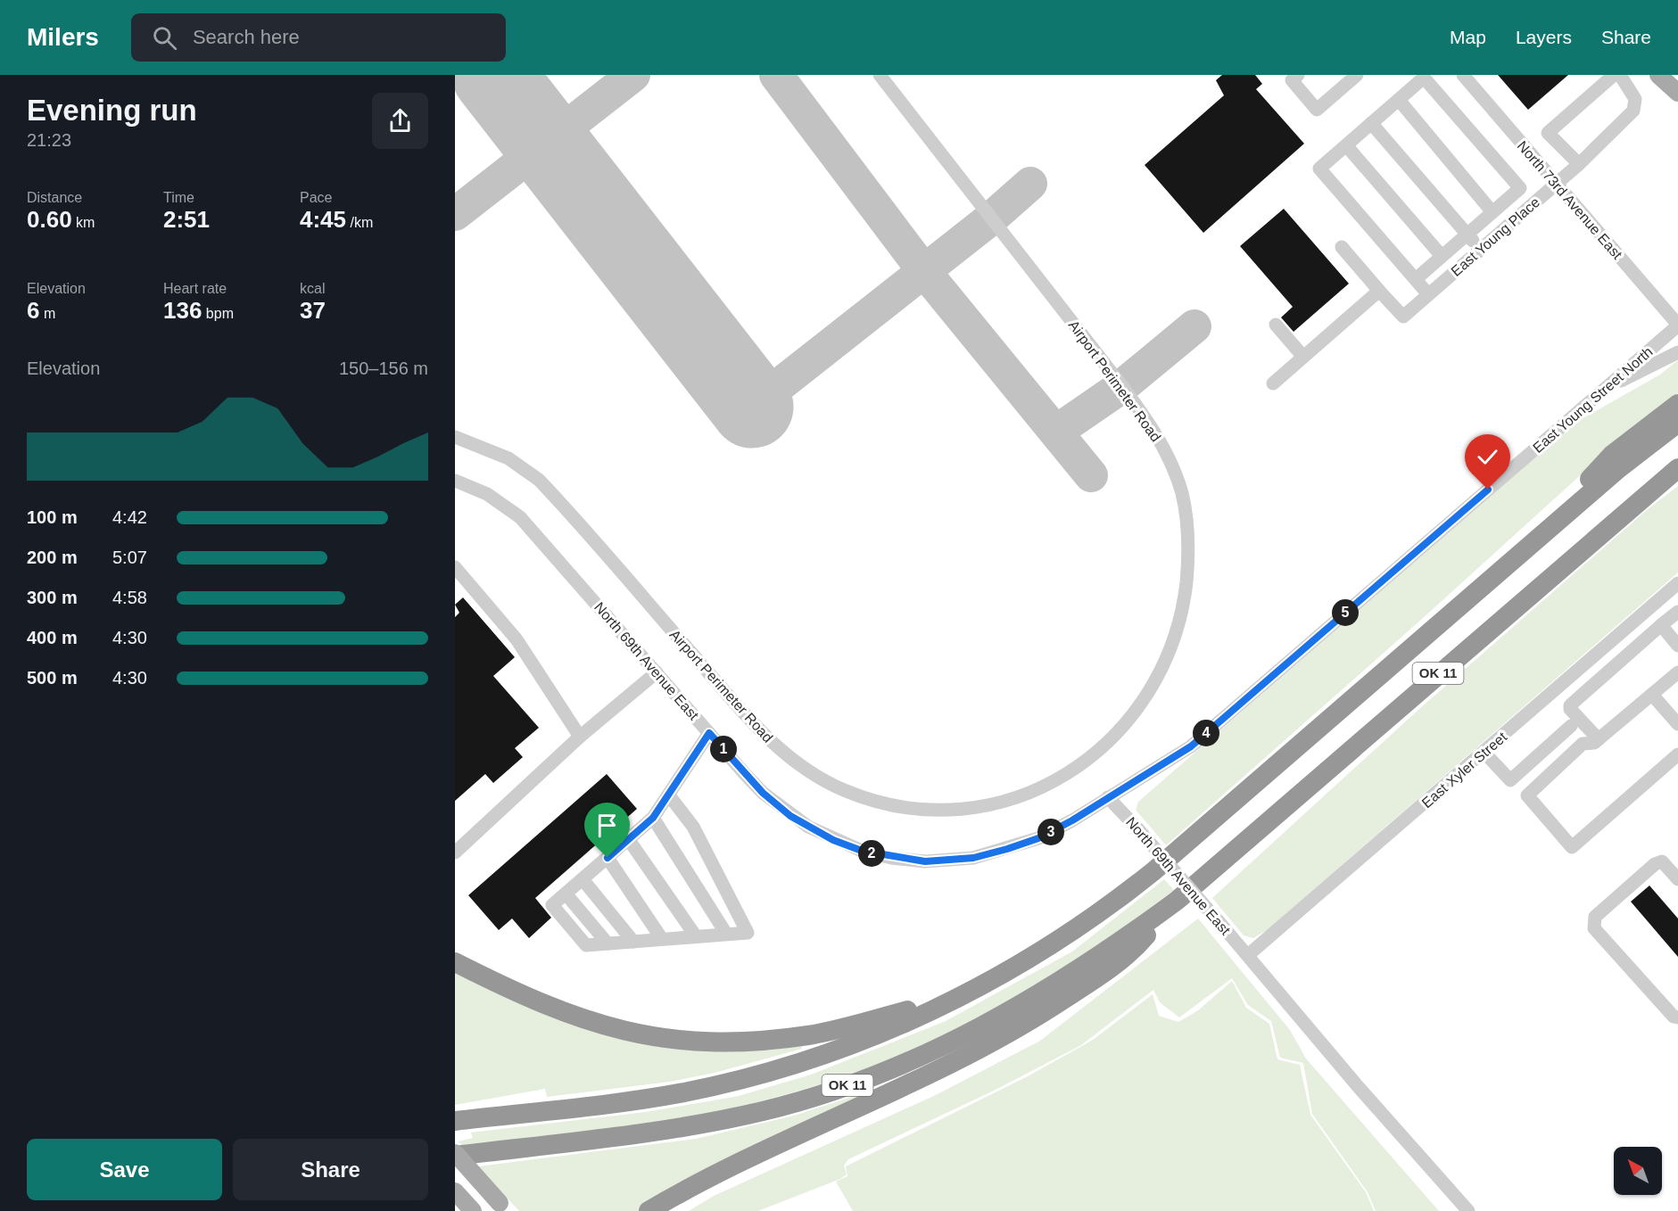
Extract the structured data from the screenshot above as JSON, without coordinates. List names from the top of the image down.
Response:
{
  "streets": {
    "highway": ["OK 11"],
    "street": [
      "North 73rd Avenue East",
      "East Young Place",
      "Airport Perimeter Road",
      "East Young Street North",
      "North 69th Avenue East",
      "East Xyler Street"
    ]
  },
  "crossings": [
    ["North 73rd Avenue East", "East Young Place"],
    ["North 73rd Avenue East", "East Young Street North"],
    ["East Young Street North", "North 69th Avenue East"],
    ["North 69th Avenue East", "East Xyler Street"]
  ],
  "north": "top left",
  "page": {
    "header": "Milers",
    "search": "Search here",
    "nav": ["Map", "Layers", "Share"],
    "heading": ["Evening run", "21:23"],
    "stats": [
      ["Distance", "0.60 km"],
      ["Time", "2:51"],
      ["Pace", "4:45 /km"],
      ["Elevation", "6 m"],
      ["Heart rate", "136 bpm"],
      ["kcal", "37"]
    ],
    "chart": ["Elevation", "150–156 m"],
    "list": [
      {
        "name": "100 m",
        "note": "4:42"
      },
      {
        "name": "200 m",
        "note": "5:07"
      },
      {
        "name": "300 m",
        "note": "4:58"
      },
      {
        "name": "400 m",
        "note": "4:30"
      },
      {
        "name": "500 m",
        "note": "4:30"
      }
    ],
    "pins": [
      "5",
      "4",
      "1",
      "3",
      "2"
    ],
    "buttons": ["Save", "Share"]
  }
}
